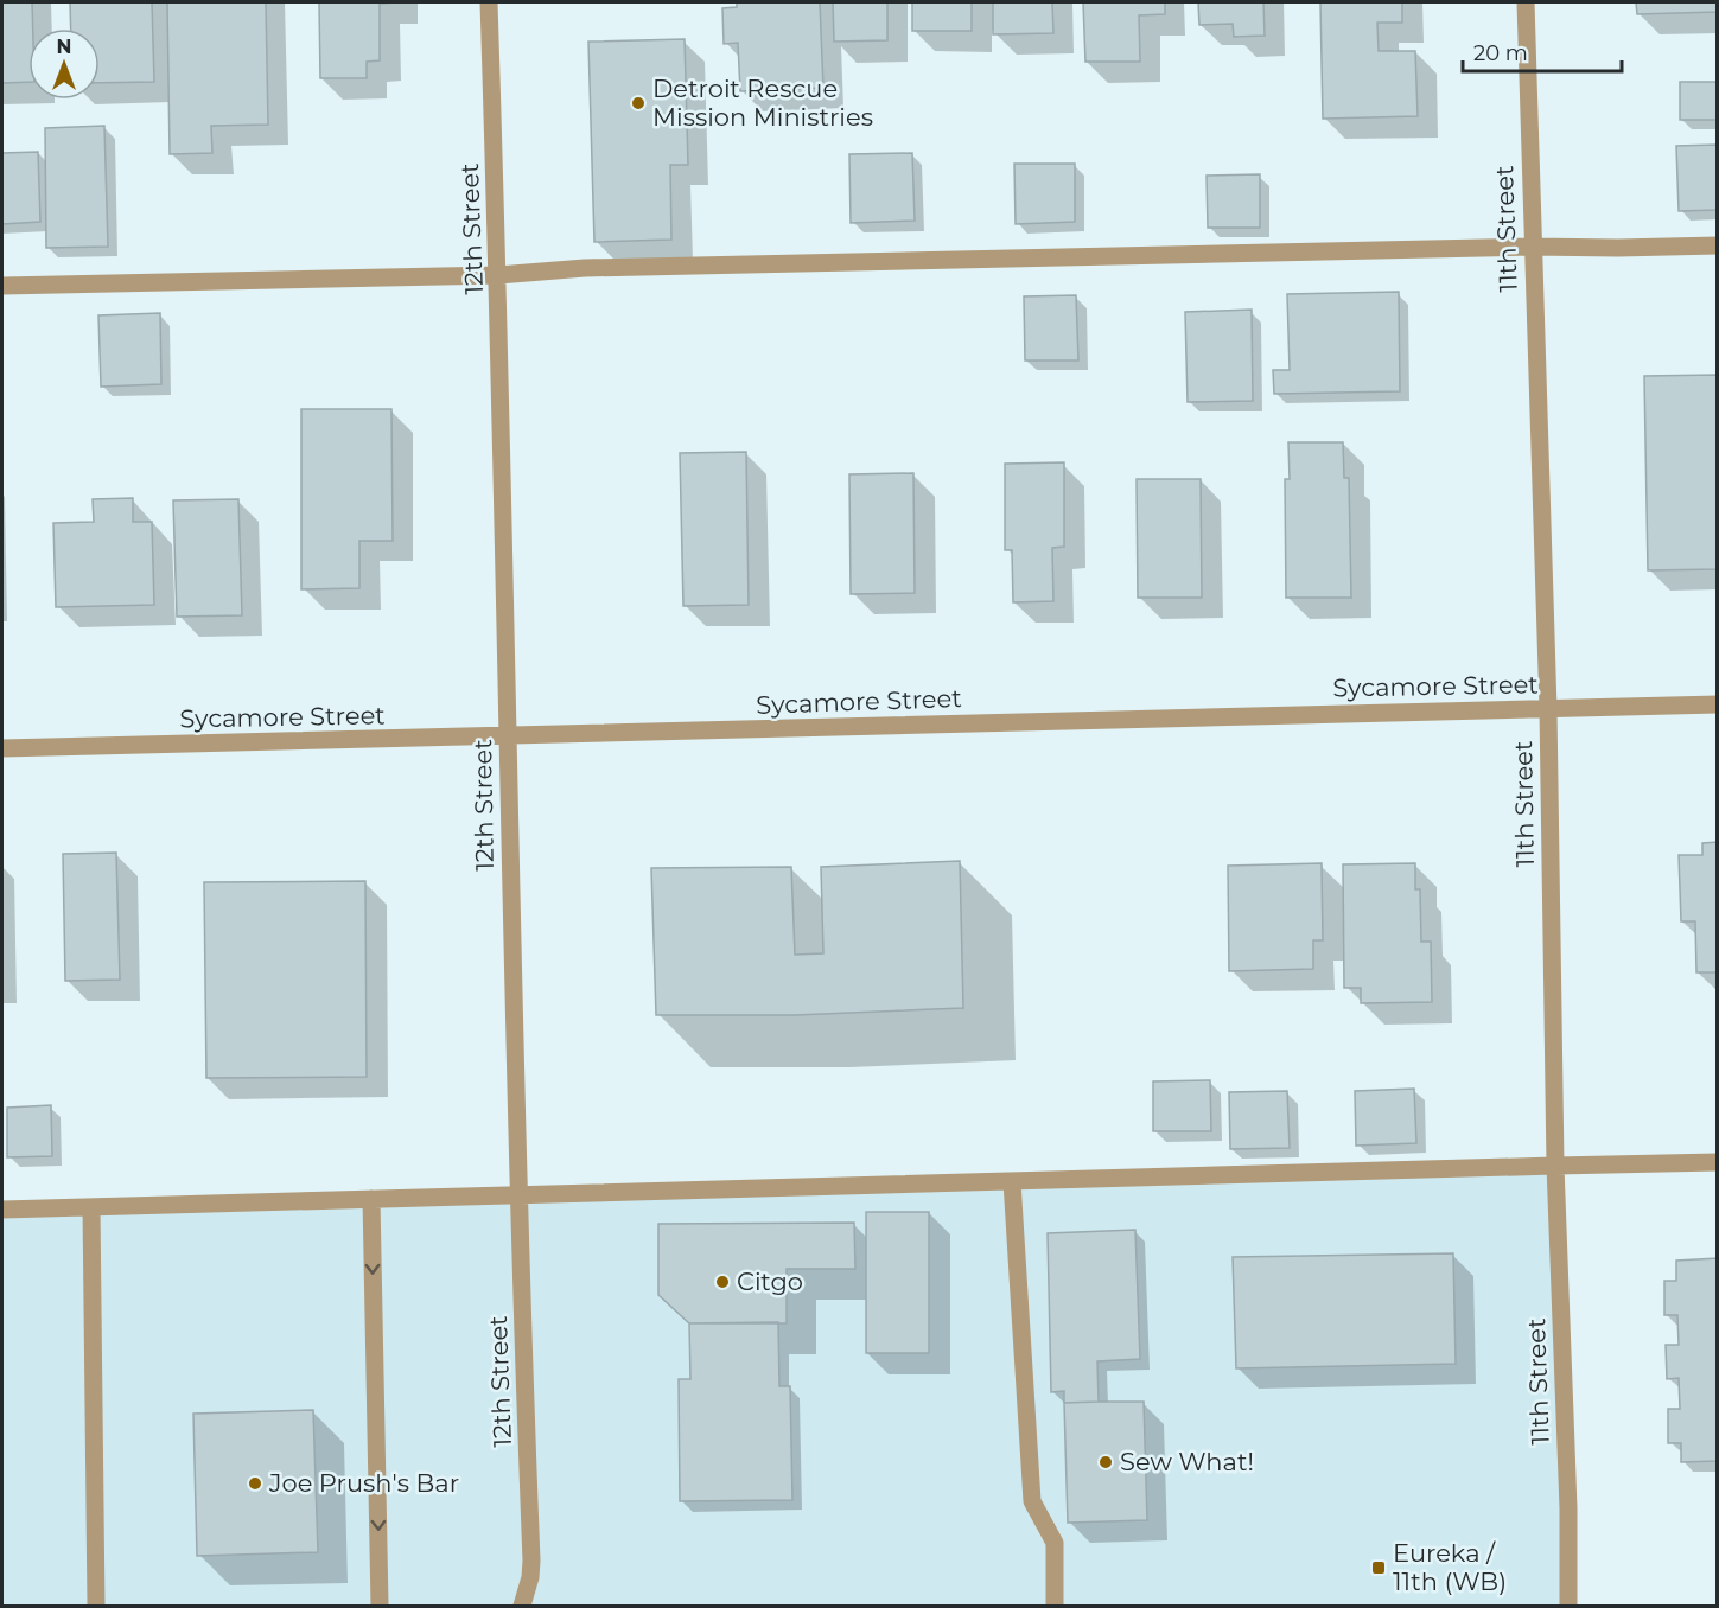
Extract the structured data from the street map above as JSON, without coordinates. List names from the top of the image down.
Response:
{
  "streets": {
    "street": ["12th Street", "11th Street", "Sycamore Street"]
  },
  "crossings": [
    ["12th Street", "Sycamore Street"],
    ["11th Street", "Sycamore Street"]
  ],
  "places": {
    "other": [
      "Detroit Rescue Mission Ministries",
      "Citgo",
      "Sew What!",
      "Joe Prush's Bar"
    ],
    "transit": ["Eureka / 11th (WB)"]
  },
  "scale_bar": "20 m",
  "north": "top"
}
